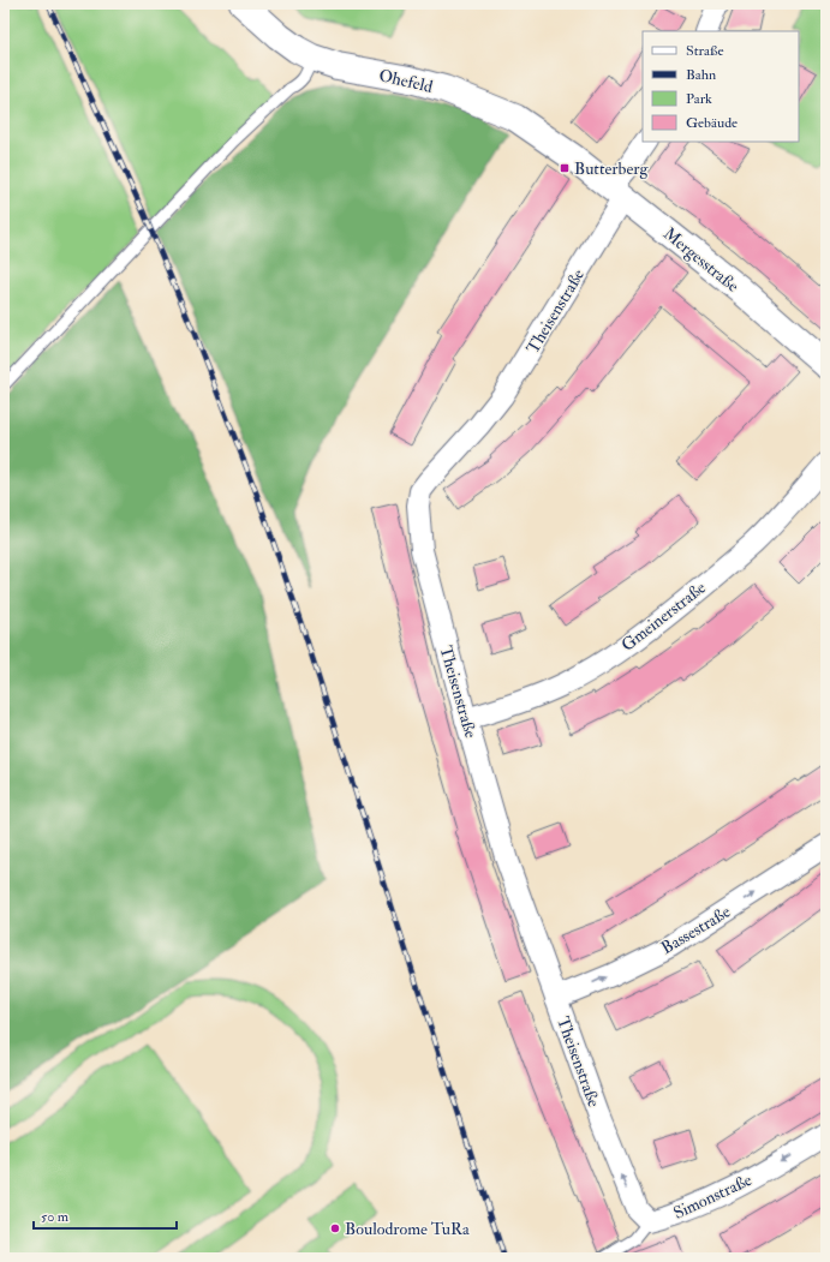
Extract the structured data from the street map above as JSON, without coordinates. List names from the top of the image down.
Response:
{
  "streets": {
    "street": [
      "Ohefeld",
      "Mergesstraße",
      "Theisenstraße",
      "Gmeinerstraße",
      "Bassestraße",
      "Simonstraße"
    ]
  },
  "crossings": [
    ["Ohefeld", "Mergesstraße"],
    ["Mergesstraße", "Theisenstraße"],
    ["Theisenstraße", "Gmeinerstraße"],
    ["Theisenstraße", "Bassestraße"],
    ["Theisenstraße", "Simonstraße"]
  ],
  "one_way": ["Bassestraße", "Simonstraße"],
  "places": {
    "transit": ["Butterberg"],
    "other": ["Boulodrome TuRa"]
  },
  "legend": [
    "Straße",
    "Bahn",
    "Park",
    "Gebäude"
  ],
  "scale_bar": "50 m"
}
